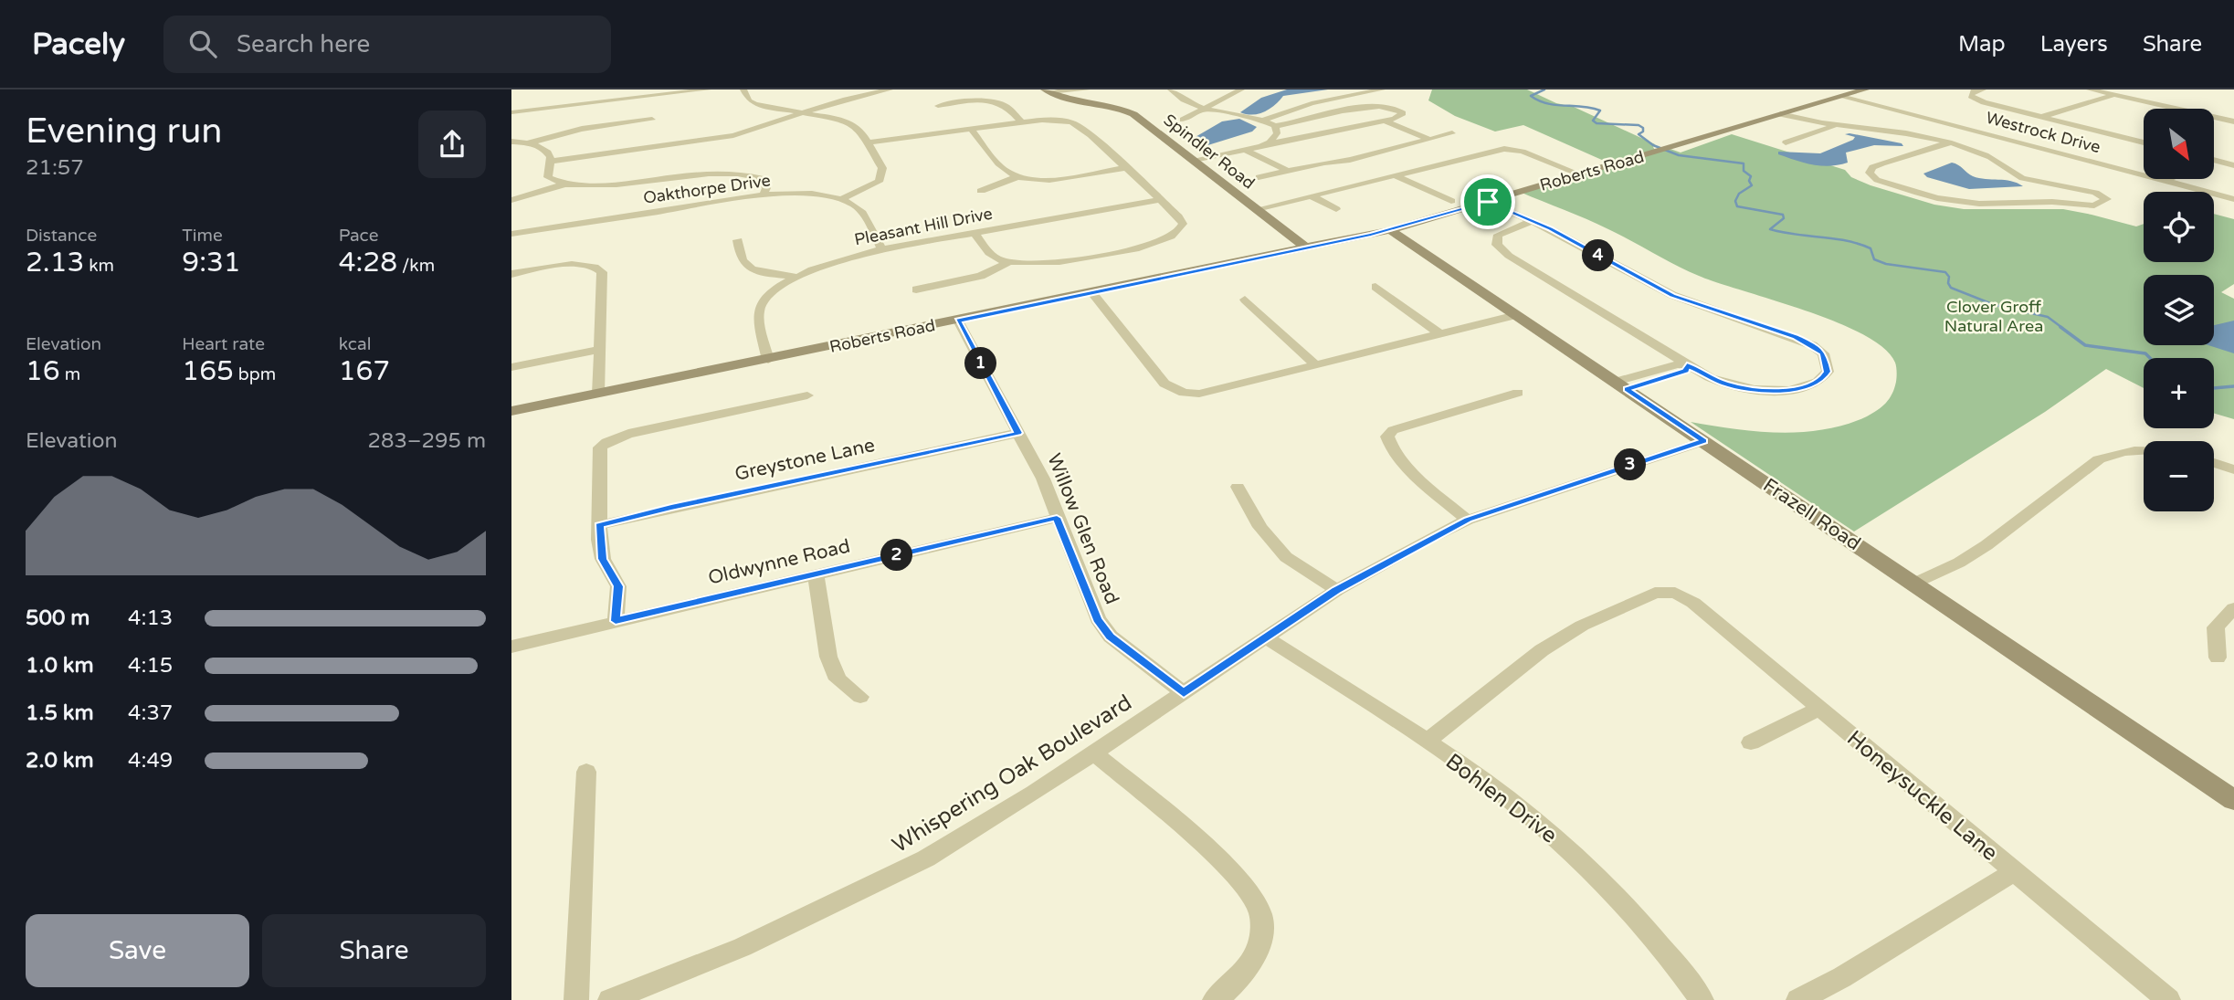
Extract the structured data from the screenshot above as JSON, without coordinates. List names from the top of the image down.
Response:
{
  "streets": {
    "main road": ["Spindler Road", "Roberts Road", "Frazell Road"],
    "street": [
      "Westrock Drive",
      "Oakthorpe Drive",
      "Pleasant Hill Drive",
      "Greystone Lane",
      "Willow Glen Road",
      "Oldwynne Road",
      "Whispering Oak Boulevard",
      "Honeysuckle Lane",
      "Bohlen Drive"
    ]
  },
  "crossings": [
    ["Westrock Drive", "Roberts Road"],
    ["Spindler Road", "Roberts Road"],
    ["Roberts Road", "Pleasant Hill Drive"],
    ["Roberts Road", "Frazell Road"],
    ["Roberts Road", "Willow Glen Road"],
    ["Greystone Lane", "Willow Glen Road"],
    ["Frazell Road", "Whispering Oak Boulevard"],
    ["Willow Glen Road", "Oldwynne Road"],
    ["Willow Glen Road", "Whispering Oak Boulevard"],
    ["Whispering Oak Boulevard", "Bohlen Drive"],
    ["Honeysuckle Lane", "Bohlen Drive"]
  ],
  "parks": ["Clover Groff Natural Area"],
  "north": "bottom right",
  "page": {
    "header": "Pacely",
    "search": "Search here",
    "nav": ["Map", "Layers", "Share"],
    "heading": ["Evening run", "21:57"],
    "map_buttons": ["+", "−"],
    "stats": [
      ["Distance", "2.13 km"],
      ["Time", "9:31"],
      ["Pace", "4:28 /km"],
      ["Elevation", "16 m"],
      ["Heart rate", "165 bpm"],
      ["kcal", "167"]
    ],
    "pins": [
      "4",
      "1",
      "3",
      "2"
    ],
    "chart": ["Elevation", "283–295 m"],
    "list": [
      {
        "name": "500 m",
        "note": "4:13"
      },
      {
        "name": "1.0 km",
        "note": "4:15"
      },
      {
        "name": "1.5 km",
        "note": "4:37"
      },
      {
        "name": "2.0 km",
        "note": "4:49"
      }
    ],
    "buttons": ["Save", "Share"]
  }
}
